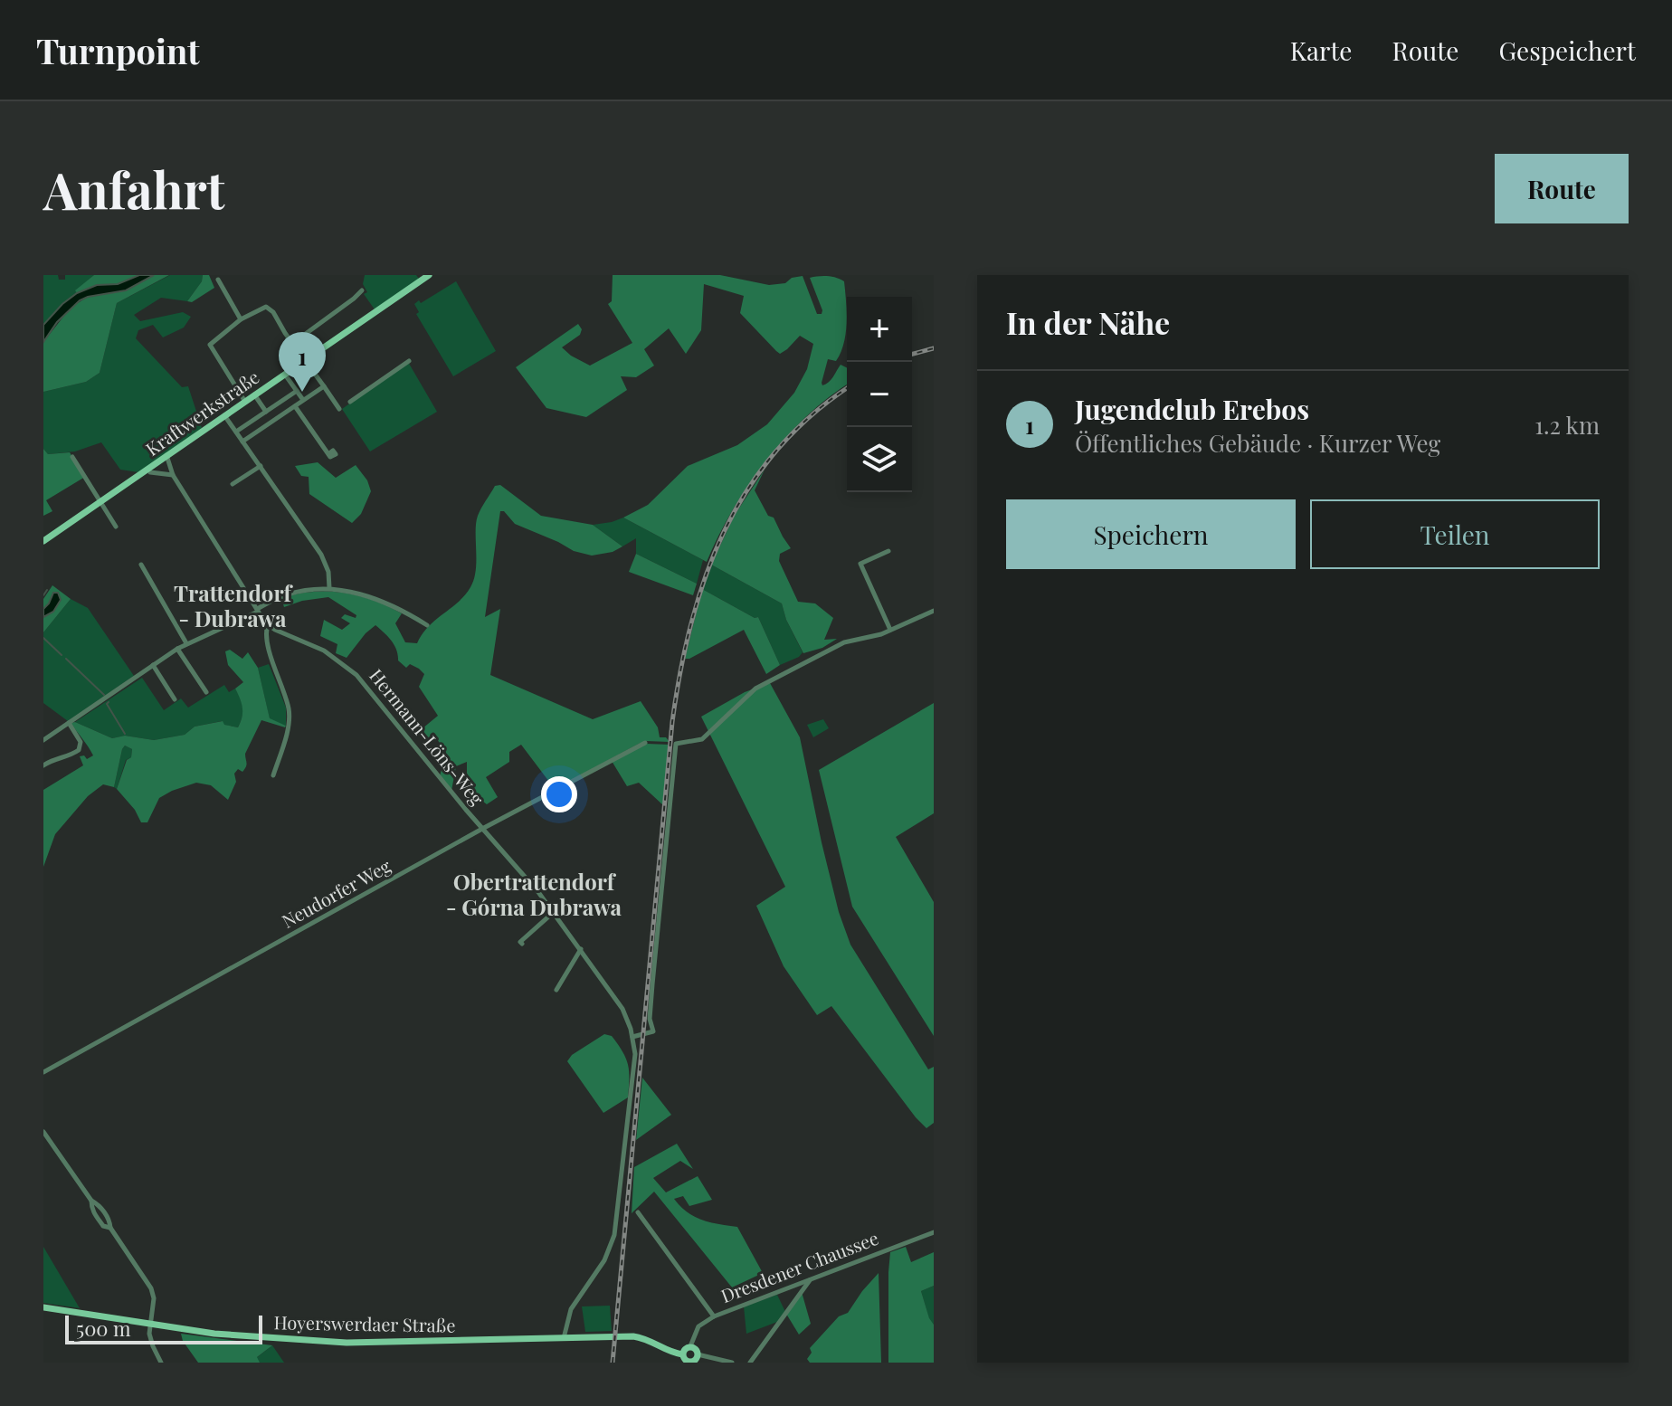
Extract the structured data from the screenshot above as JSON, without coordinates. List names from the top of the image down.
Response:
{
  "streets": {
    "main road": ["Kraftwerkstraße", "Hoyerswerdaer Straße"],
    "street": ["Hermann-Löns-Weg", "Neudorfer Weg", "Dresdener Chaussee"]
  },
  "crossings": [
    ["Kraftwerkstraße", "Hermann-Löns-Weg"],
    ["Hermann-Löns-Weg", "Neudorfer Weg"],
    ["Hermann-Löns-Weg", "Hoyerswerdaer Straße"],
    ["Dresdener Chaussee", "Hoyerswerdaer Straße"]
  ],
  "districts": ["Trattendorf - Dubrawa", "Obertrattendorf - Górna Dubrawa"],
  "scale_bar": "500 m",
  "page": {
    "header": "Turnpoint",
    "nav": ["Karte", "Route", "Gespeichert"],
    "buttons": [
      "Route",
      ["Speichern", "Teilen"]
    ],
    "title": "Anfahrt",
    "heading": "In der Nähe",
    "map_buttons": ["+", "−"],
    "pins": "1",
    "list": [
      {
        "mark": "1",
        "name": "Jugendclub Erebos",
        "note": "Öffentliches Gebäude · Kurzer Weg",
        "value": "1.2 km"
      }
    ],
    "scale": "500 m"
  }
}
